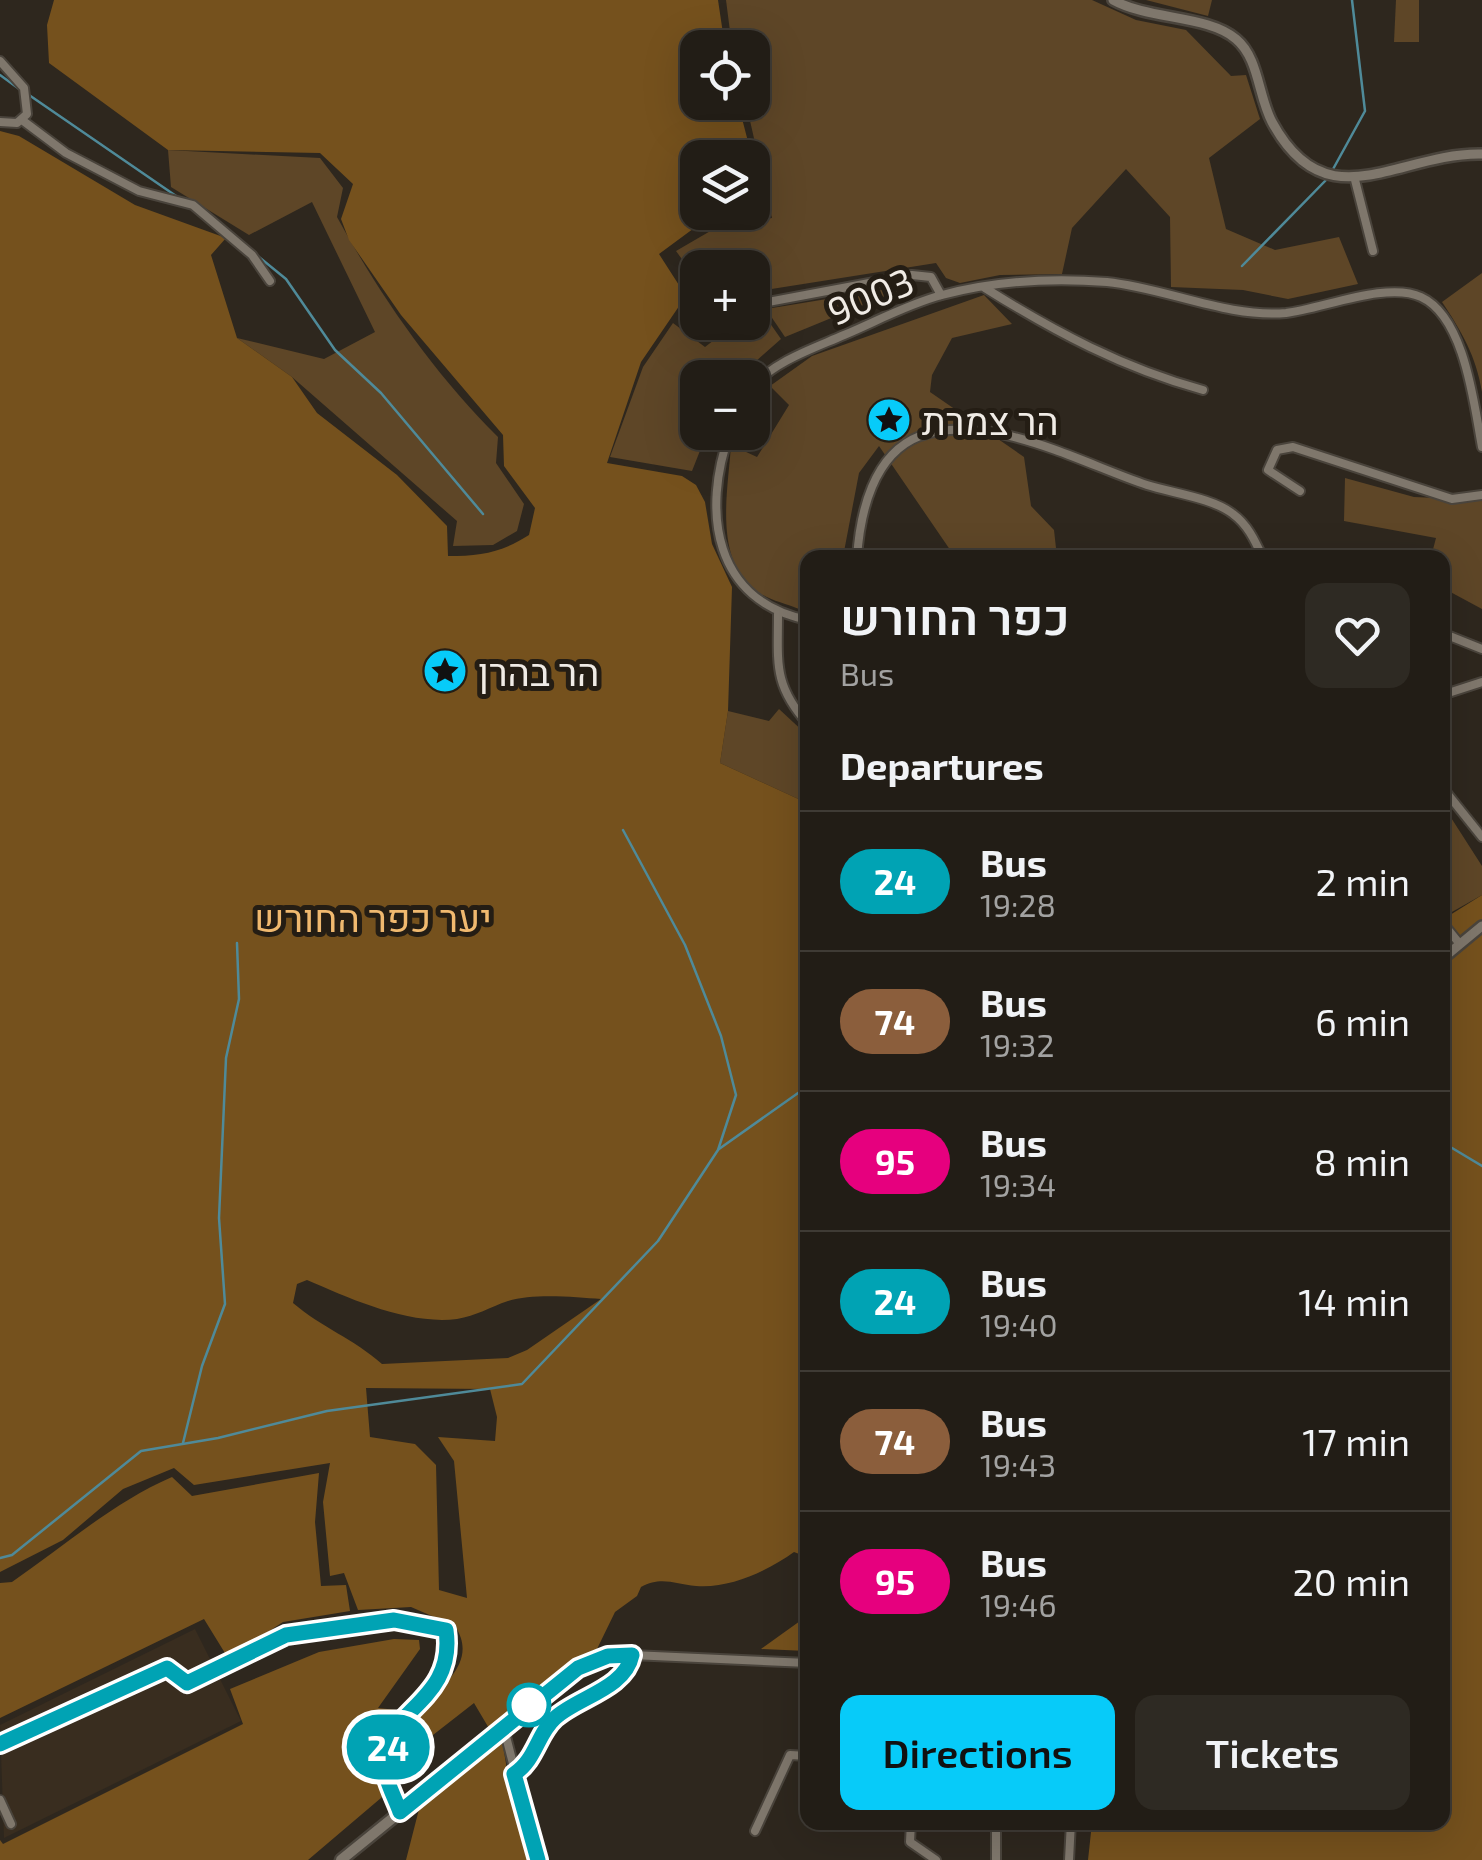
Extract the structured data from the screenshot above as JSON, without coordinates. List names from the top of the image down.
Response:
{
  "streets": {
    "street": ["9003"]
  },
  "parks": ["יער כפר החורש"],
  "places": {
    "place": ["הר צמרת", "הר בהרן"]
  },
  "lines": ["bus line 24"],
  "page": {
    "on_map": "24",
    "map_buttons": ["+", "−"],
    "heading": [
      ["כפר החורש", "Bus"],
      "Departures"
    ],
    "list": [
      {
        "mark": "24",
        "name": "Bus",
        "note": "19:28",
        "value": "2 min"
      },
      {
        "mark": "74",
        "name": "Bus",
        "note": "19:32",
        "value": "6 min"
      },
      {
        "mark": "95",
        "name": "Bus",
        "note": "19:34",
        "value": "8 min"
      },
      {
        "mark": "24",
        "name": "Bus",
        "note": "19:40",
        "value": "14 min"
      },
      {
        "mark": "74",
        "name": "Bus",
        "note": "19:43",
        "value": "17 min"
      },
      {
        "mark": "95",
        "name": "Bus",
        "note": "19:46",
        "value": "20 min"
      }
    ],
    "buttons": ["Directions", "Tickets"]
  }
}
